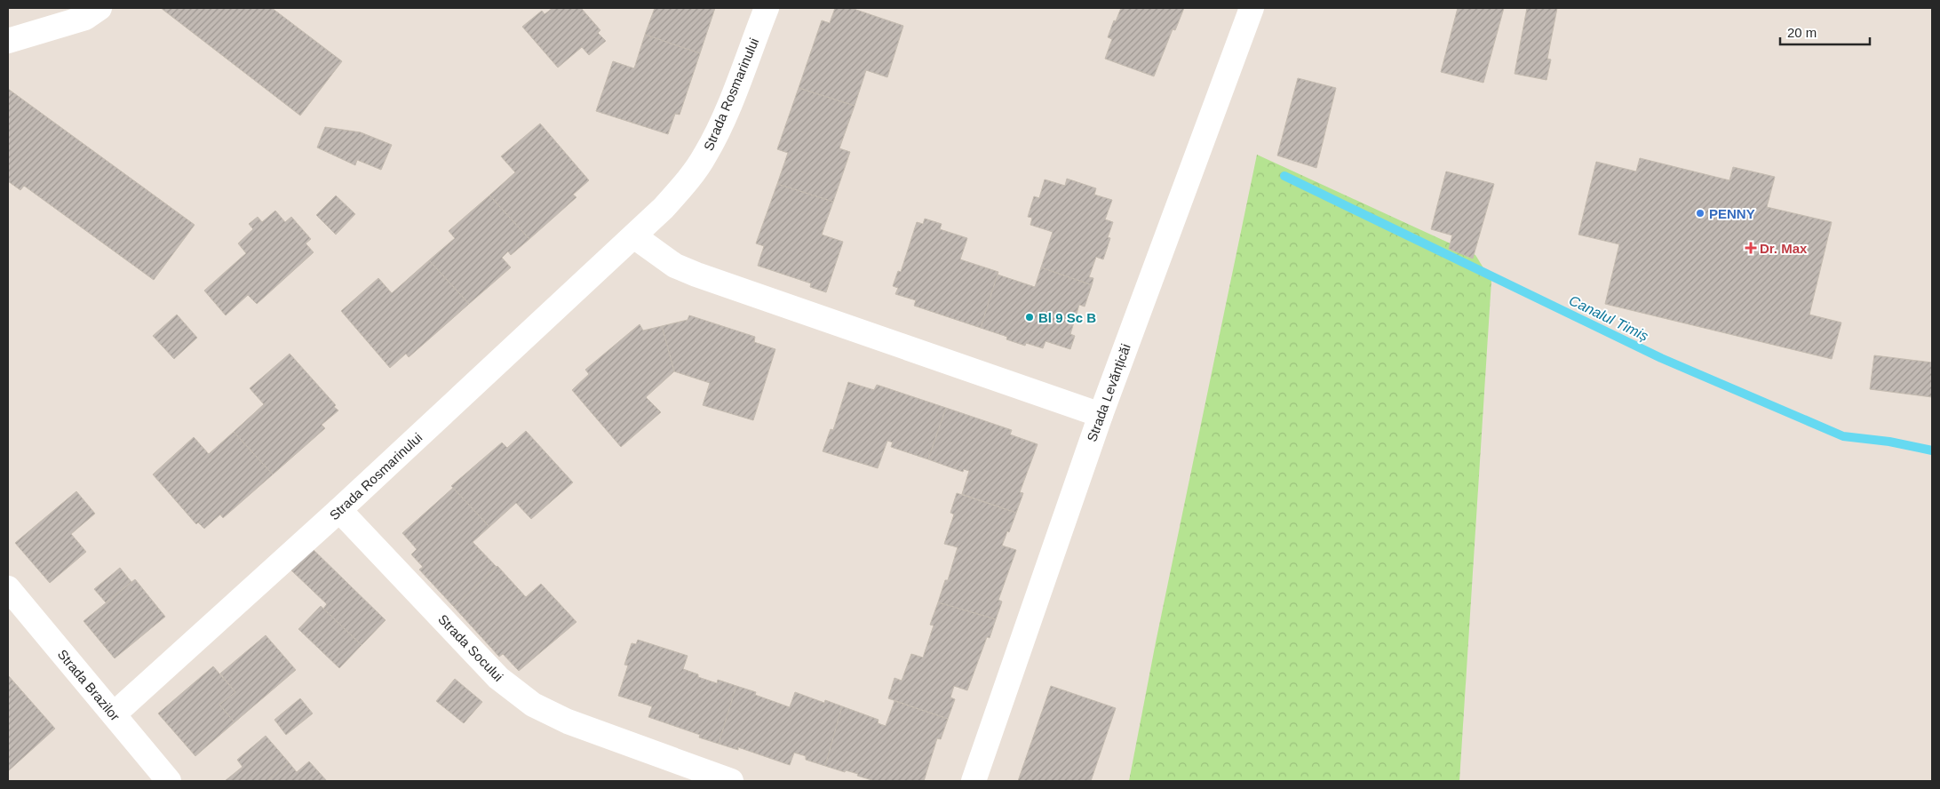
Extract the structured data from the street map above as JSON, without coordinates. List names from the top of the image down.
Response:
{
  "streets": {
    "street": [
      "Strada Rosmarinului",
      "Strada Levănțicăi",
      "Strada Socului",
      "Strada Brazilor"
    ]
  },
  "crossings": [
    ["Strada Rosmarinului", "Strada Socului"],
    ["Strada Rosmarinului", "Strada Brazilor"]
  ],
  "water": ["Canalul Timiș"],
  "places": {
    "other": ["PENNY", "Bl 9 Sc B"],
    "health": ["Dr. Max"]
  },
  "scale_bar": "20 m"
}
